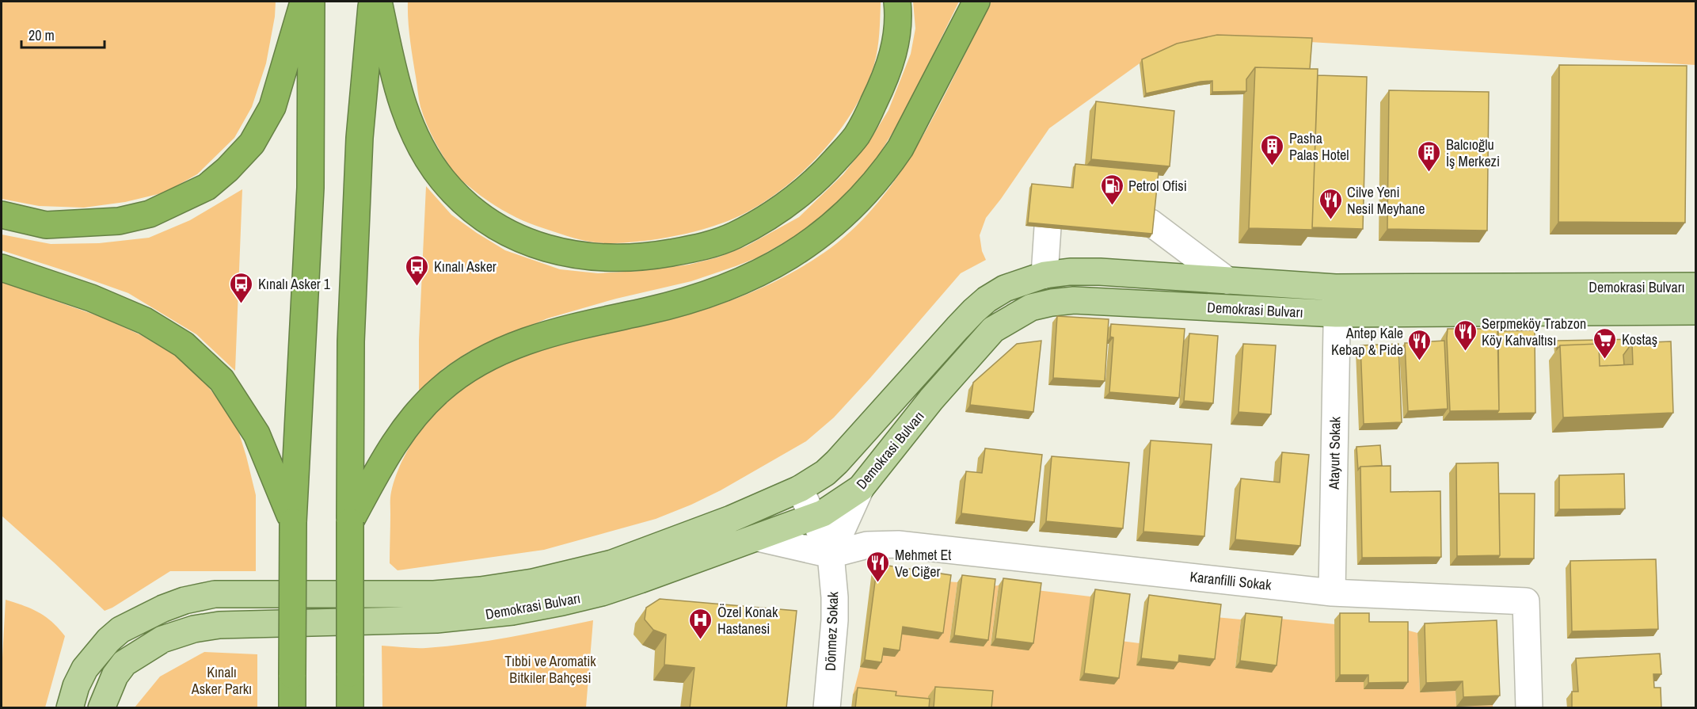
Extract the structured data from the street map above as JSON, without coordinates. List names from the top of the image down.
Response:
{
  "streets": {
    "main road": ["Demokrasi Bulvarı"],
    "street": ["Atayurt Sokak", "Karanfilli Sokak", "Dönmez Sokak"]
  },
  "crossings": [
    ["Demokrasi Bulvarı", "Atayurt Sokak"],
    ["Atayurt Sokak", "Karanfilli Sokak"],
    ["Karanfilli Sokak", "Dönmez Sokak"]
  ],
  "parks": ["Tıbbi ve Aromatik Bitkiler Bahçesi", "Kınalı Asker Parkı"],
  "places": {
    "building": ["Pasha Palas Hotel", "Balcıoğlu İş Merkezi"],
    "fuel station": ["Petrol Ofisi"],
    "restaurant": [
      "Cilve Yeni Nesil Meyhane",
      "Serpmeköy Trabzon Köy Kahvaltısı",
      "Antep Kale Kebap & Pide",
      "Mehmet Et Ve Ciğer"
    ],
    "bus stop": ["Kınalı Asker", "Kınalı Asker 1"],
    "supermarket": ["Kostaş"],
    "hospital": ["Özel Konak Hastanesi"]
  },
  "scale_bar": "20 m"
}
